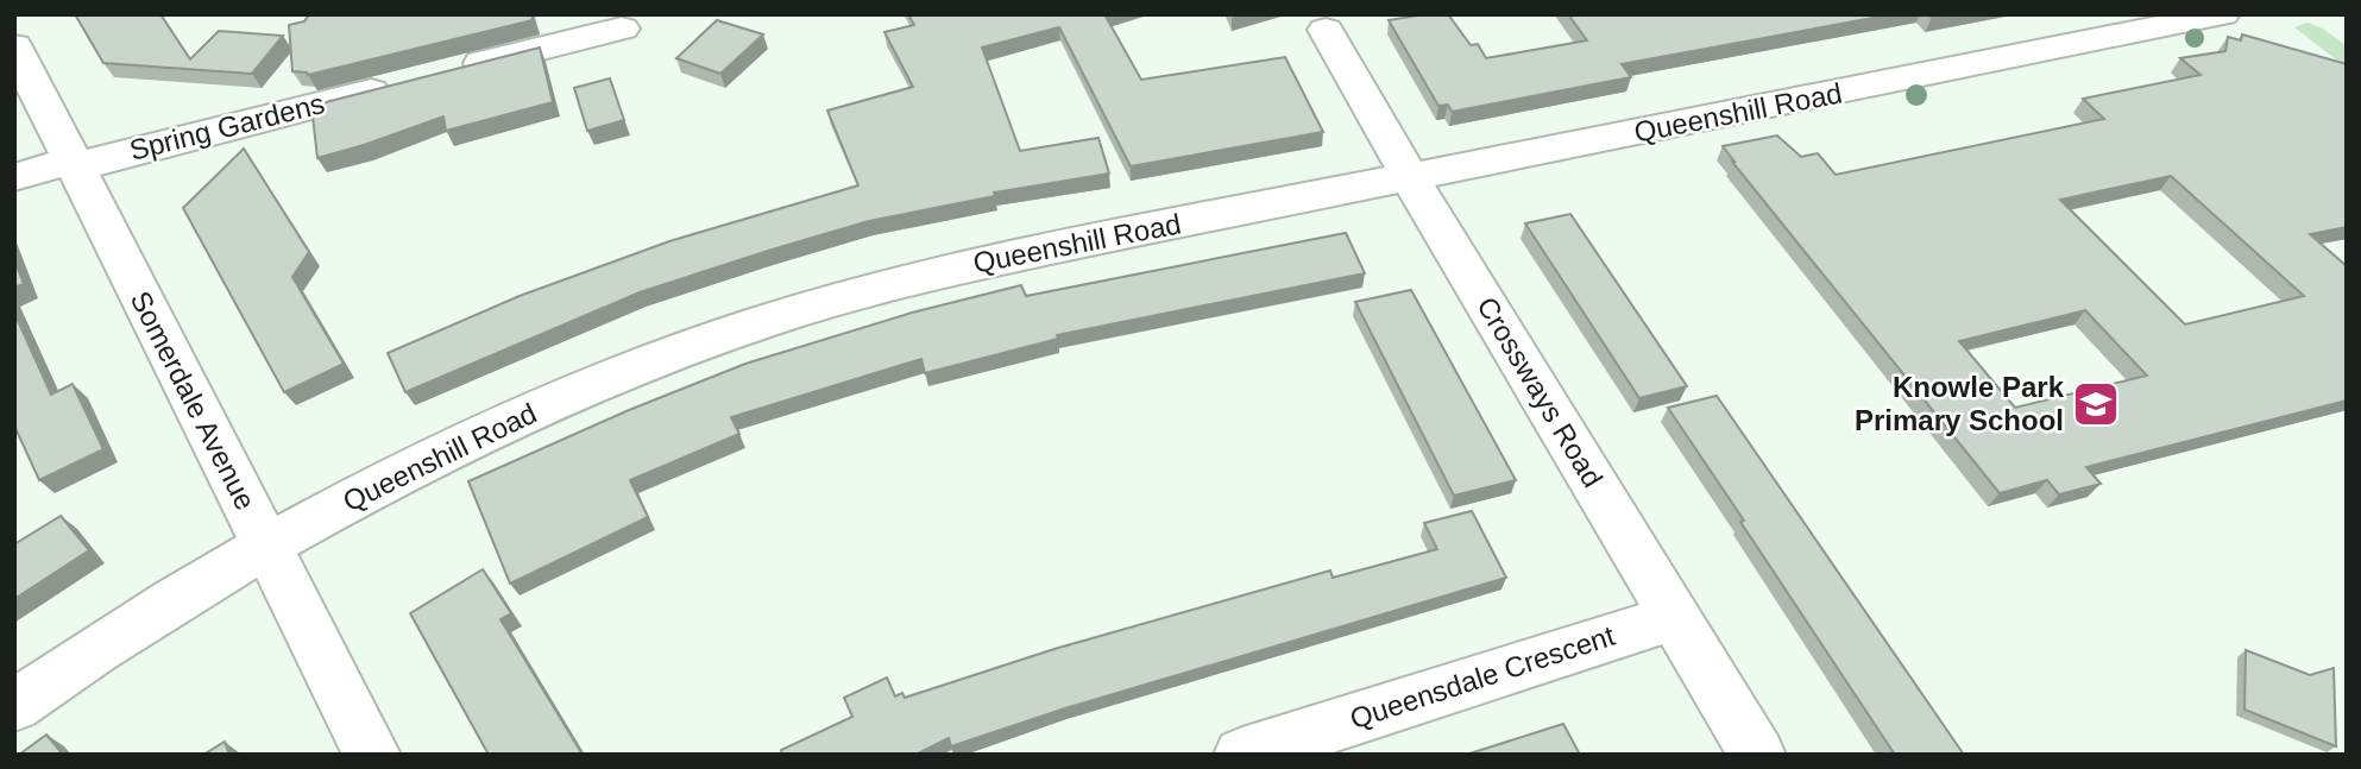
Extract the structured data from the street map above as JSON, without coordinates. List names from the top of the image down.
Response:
{
  "streets": {
    "street": [
      "Queenshill Road",
      "Spring Gardens",
      "Crossways Road",
      "Somerdale Avenue",
      "Queensdale Crescent"
    ]
  },
  "crossings": [
    ["Queenshill Road", "Crossways Road"],
    ["Queenshill Road", "Somerdale Avenue"],
    ["Spring Gardens", "Somerdale Avenue"],
    ["Crossways Road", "Queensdale Crescent"]
  ],
  "places": {
    "school or university": ["Knowle Park Primary School"]
  }
}
